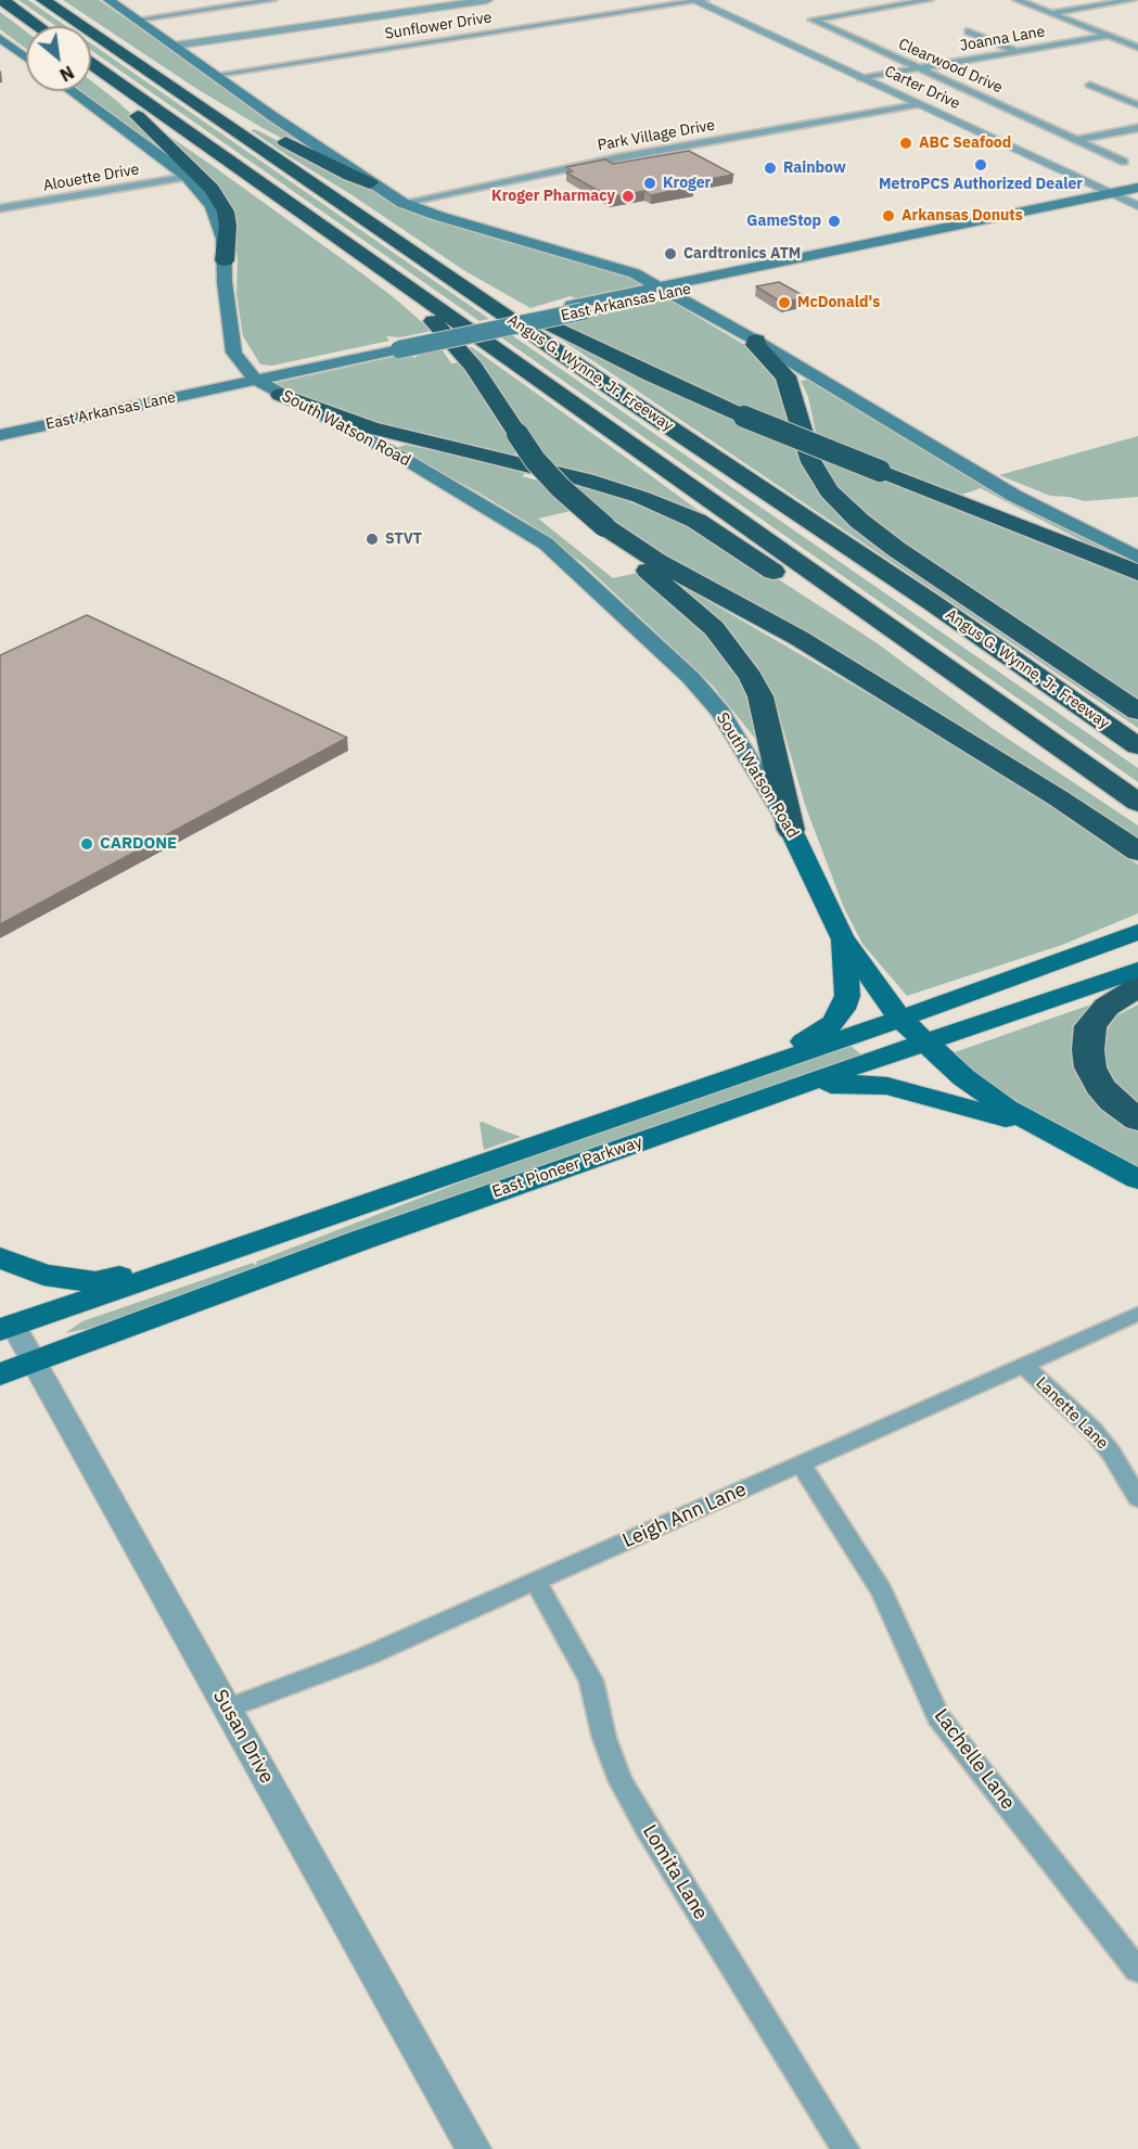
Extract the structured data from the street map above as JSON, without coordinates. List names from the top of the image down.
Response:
{
  "streets": {
    "highway": ["Angus G. Wynne, Jr. Freeway"],
    "main road": ["East Arkansas Lane", "South Watson Road", "East Pioneer Parkway"],
    "street": [
      "Sunflower Drive",
      "Joanna Lane",
      "Clearwood Drive",
      "Carter Drive",
      "Park Village Drive",
      "Alouette Drive",
      "Lanette Lane",
      "Leigh Ann Lane",
      "Susan Drive",
      "Lachelle Lane",
      "Lomita Lane"
    ]
  },
  "crossings": [
    ["Sunflower Drive", "Carter Drive"],
    ["Joanna Lane", "Clearwood Drive"],
    ["Joanna Lane", "Carter Drive"],
    ["Carter Drive", "Park Village Drive"],
    ["Carter Drive", "East Arkansas Lane"],
    ["East Arkansas Lane", "South Watson Road"],
    ["South Watson Road", "East Pioneer Parkway"],
    ["East Pioneer Parkway", "Susan Drive"],
    ["Lanette Lane", "Leigh Ann Lane"],
    ["Leigh Ann Lane", "Susan Drive"],
    ["Leigh Ann Lane", "Lachelle Lane"],
    ["Leigh Ann Lane", "Lomita Lane"]
  ],
  "places": [
    "ABC Seafood",
    "MetroPCS Authorized Dealer",
    "Rainbow",
    "Kroger",
    "Kroger Pharmacy",
    "Arkansas Donuts",
    "GameStop",
    "Cardtronics ATM",
    "McDonald's",
    "STVT",
    "CARDONE"
  ],
  "north": "bottom right"
}
